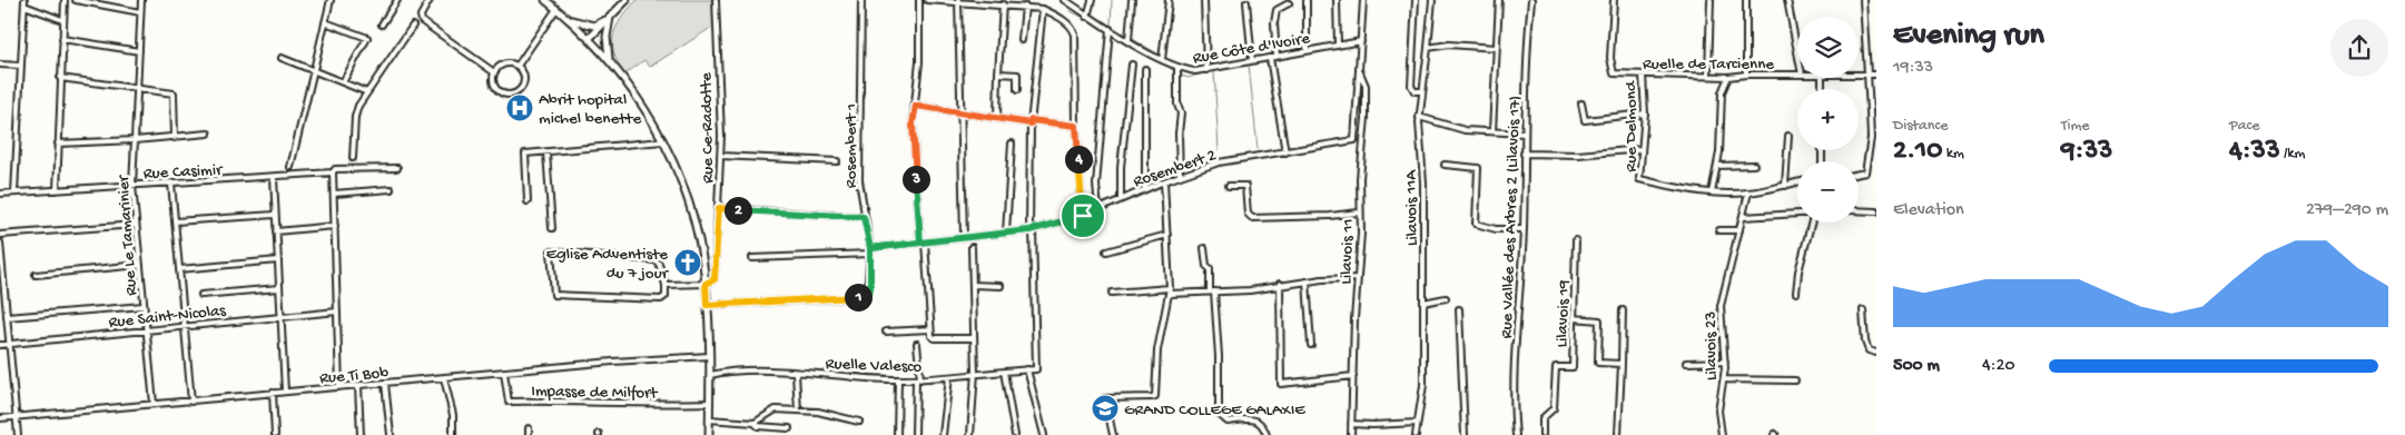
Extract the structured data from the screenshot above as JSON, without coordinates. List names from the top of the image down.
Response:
{
  "streets": {
    "street": [
      "Rue Côte d'Ivoire",
      "Ruelle de Tarcienne",
      "Rue Delmond",
      "Rue Ce-Radotte",
      "Rosembert 1",
      "Rosembert 2",
      "Rue Casimir",
      "Lilavois 11A",
      "Rue Vallée des Arbres 2 (Lilavois 17)",
      "Rue Le Tamarinier",
      "Lilavois 11",
      "Lilavois 19",
      "Rue Saint-Nicolas",
      "Lilavois 23",
      "Ruelle Valesco",
      "Rue Ti Bob",
      "Impasse de Milfort"
    ]
  },
  "crossings": [
    ["Ruelle de Tarcienne", "Rue Delmond"],
    ["Rue Delmond", "Lilavois 23"],
    ["Rosembert 1", "Rosembert 2"],
    ["Rosembert 2", "Lilavois 11"],
    ["Rosembert 2", "Ruelle Valesco"],
    ["Rue Casimir", "Rue Le Tamarinier"],
    ["Rue Le Tamarinier", "Rue Saint-Nicolas"],
    ["Rue Le Tamarinier", "Rue Ti Bob"],
    ["Rue Ti Bob", "Impasse de Milfort"]
  ],
  "places": {
    "hospital": ["Abrit hopital michel benette"],
    "church": ["Eglise Adventiste du 7 jour"],
    "school or university": ["GRAND COLLEGE GALAXIE"]
  },
  "page": {
    "heading": ["Evening run", "19:33"],
    "map_buttons": ["+", "−"],
    "stats": [
      ["Distance", "2.10 km"],
      ["Time", "9:33"],
      ["Pace", "4:33 /km"]
    ],
    "pins": [
      "4",
      "3",
      "2",
      "1"
    ],
    "chart": ["Elevation", "279–290 m"],
    "list": [
      {
        "name": "500 m",
        "note": "4:20"
      }
    ]
  }
}
